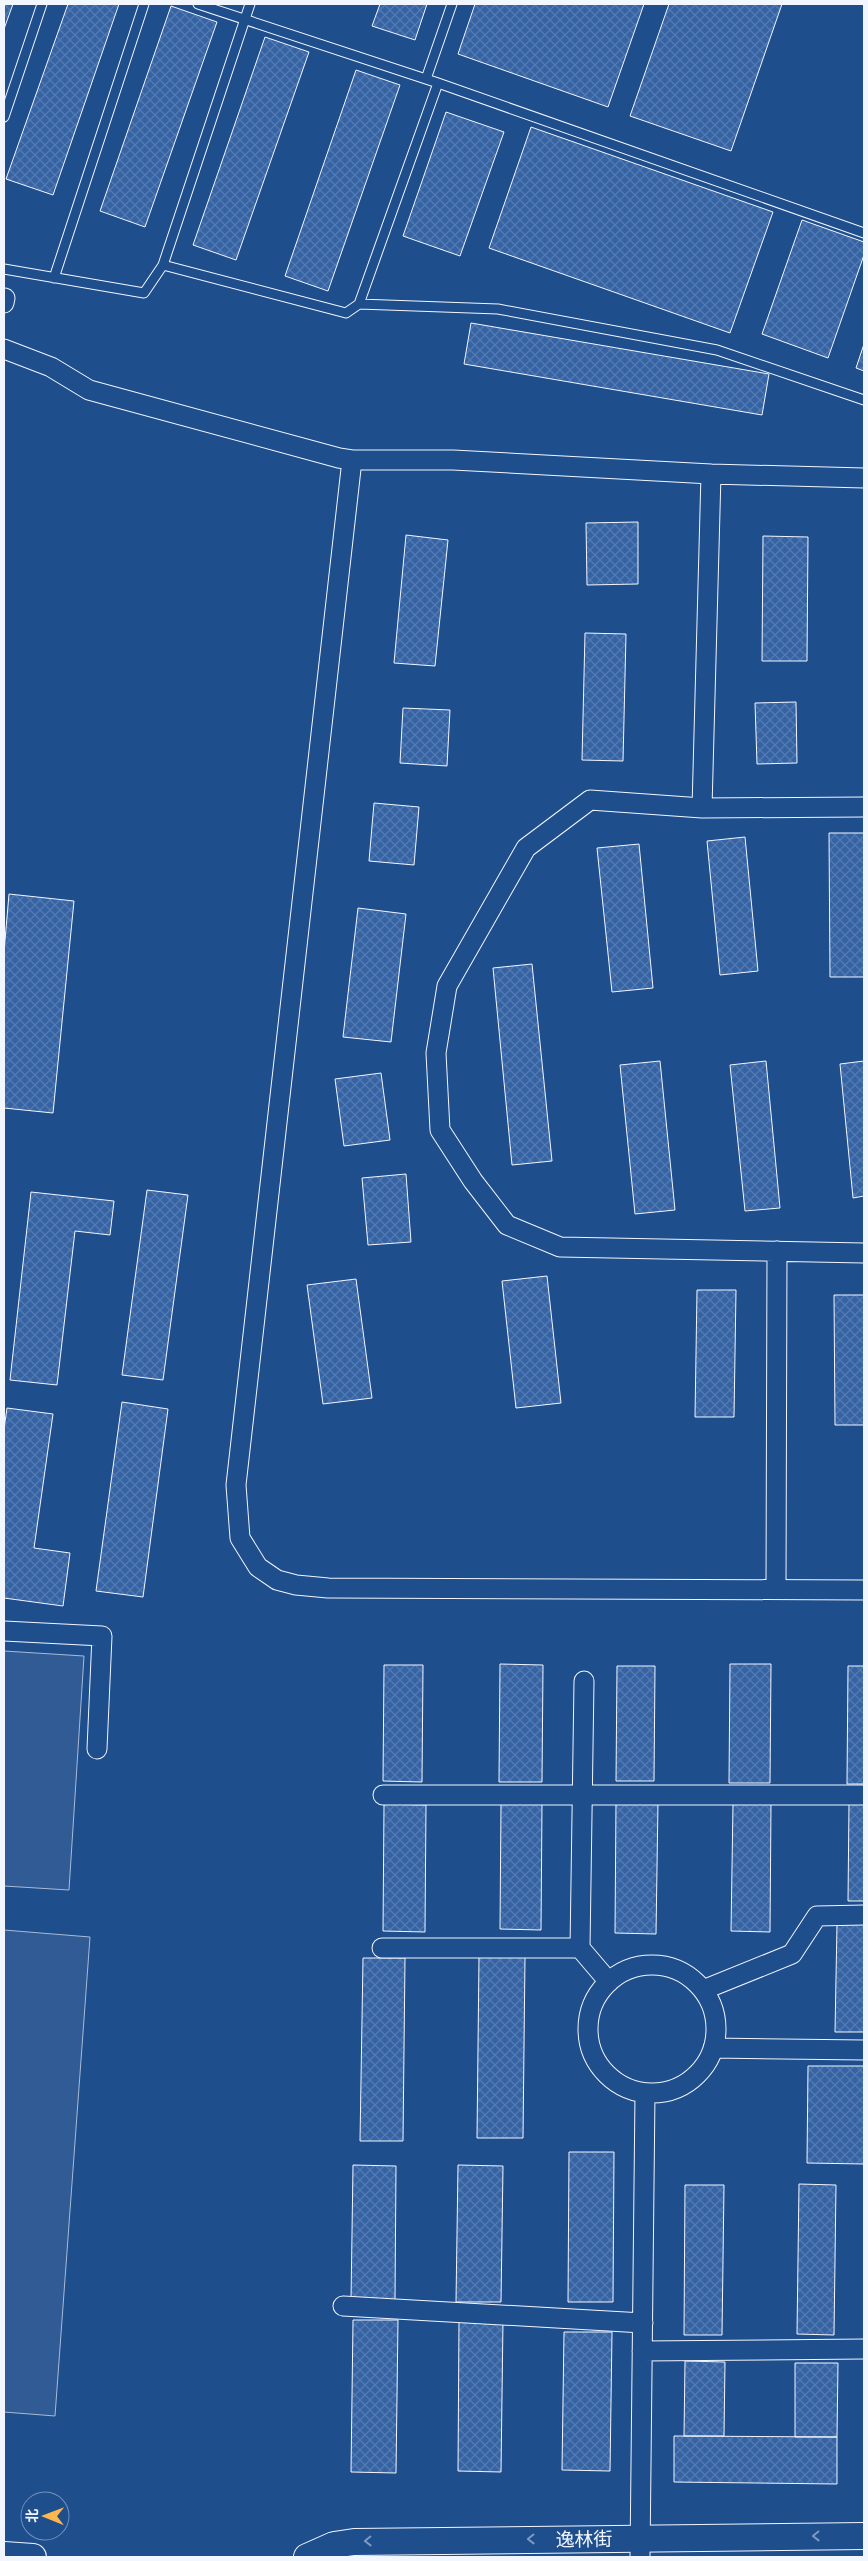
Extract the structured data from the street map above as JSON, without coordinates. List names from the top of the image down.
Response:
{
  "streets": {
    "street": ["逸林街"]
  },
  "north": "left"
}
